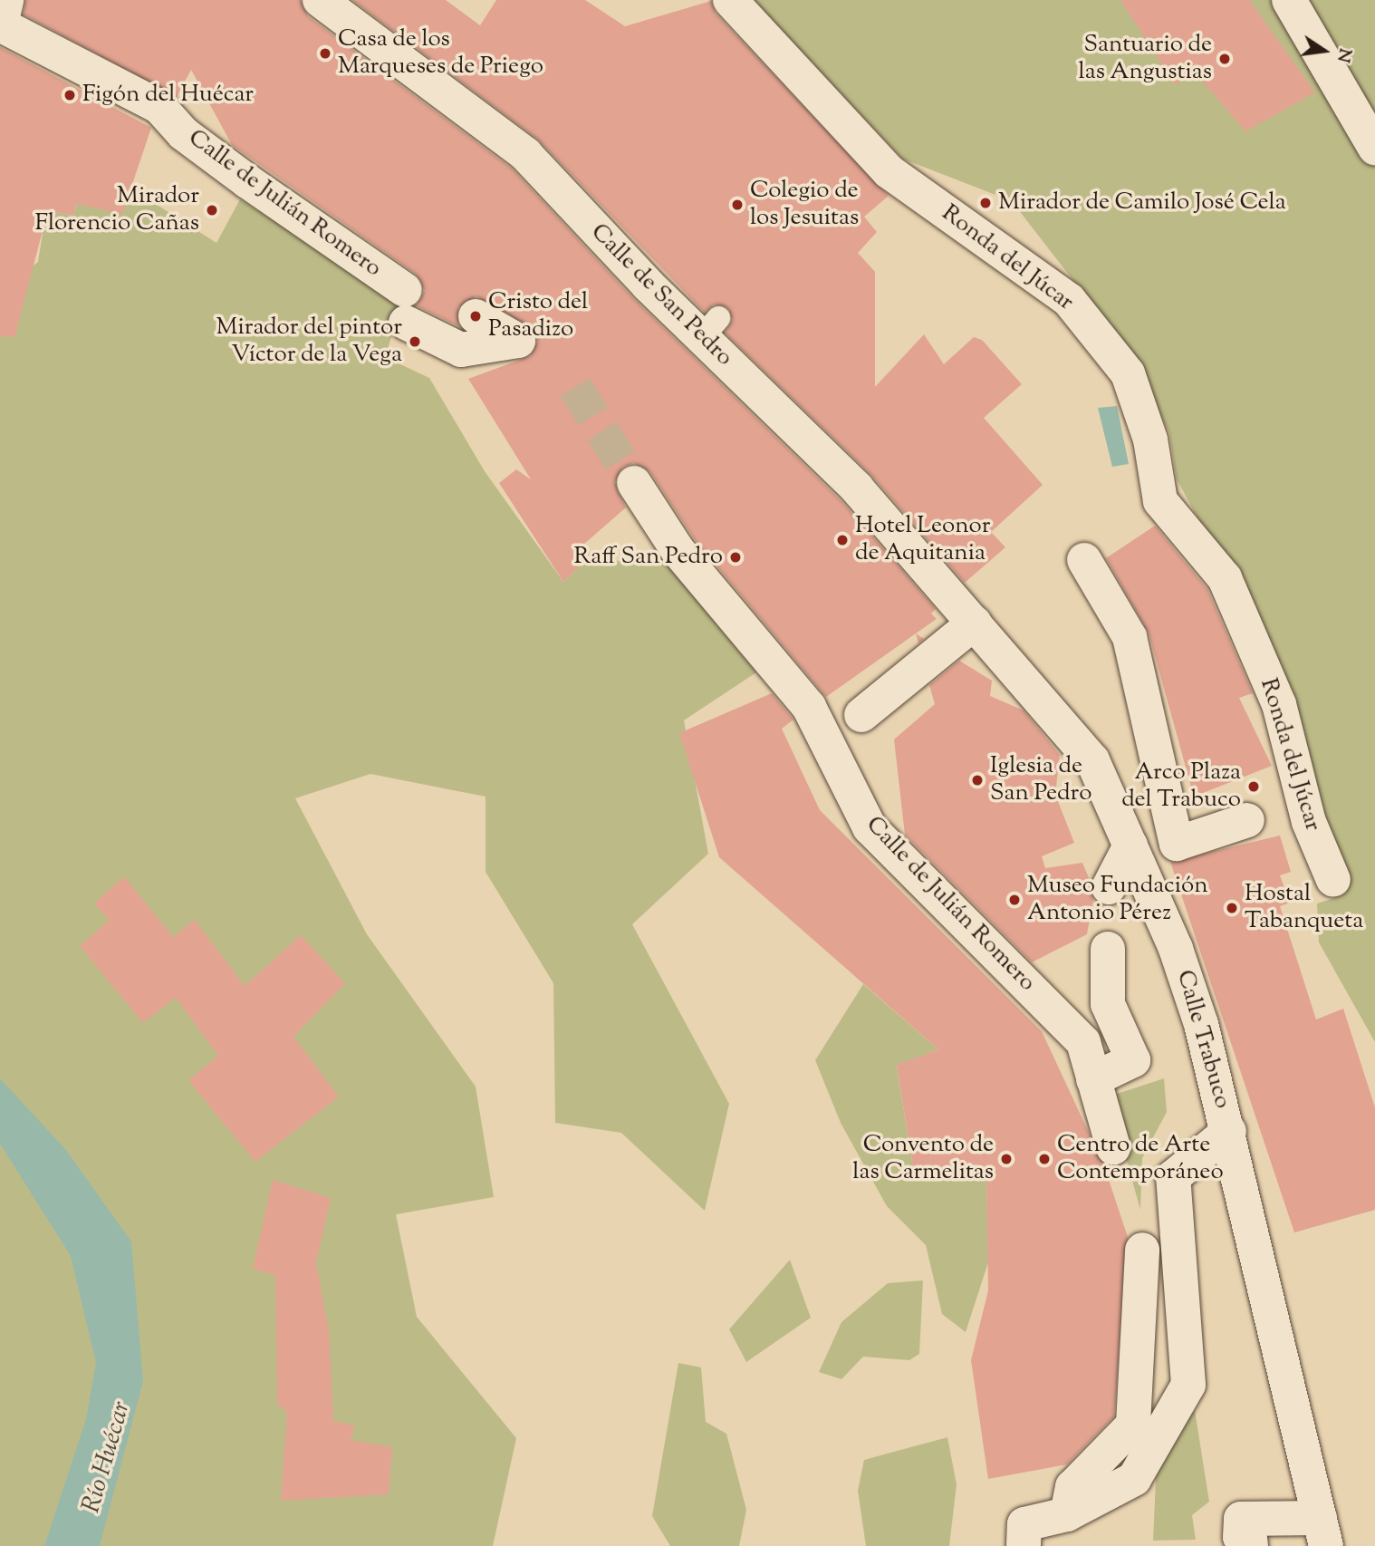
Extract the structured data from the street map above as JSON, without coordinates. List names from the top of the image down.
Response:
{
  "streets": {
    "street": [
      "Calle de Julián Romero",
      "Ronda del Júcar",
      "Calle de San Pedro",
      "Calle Trabuco"
    ]
  },
  "crossings": [
    ["Calle de San Pedro", "Calle Trabuco"]
  ],
  "water": ["Río Huécar"],
  "places": [
    "Casa de los Marqueses de Priego",
    "Santuario de las Angustias",
    "Figón del Huécar",
    "Mirador de Camilo José Cela",
    "Colegio de los Jesuitas",
    "Mirador Florencio Cañas",
    "Cristo del Pasadizo",
    "Mirador del pintor Víctor de la Vega",
    "Hotel Leonor de Aquitania",
    "Raff San Pedro",
    "Iglesia de San Pedro",
    "Arco Plaza del Trabuco",
    "Museo Fundación Antonio Pérez",
    "Hostal Tabanqueta",
    "Convento de las Carmelitas",
    "Centro de Arte Contemporáneo"
  ],
  "north": "right"
}
